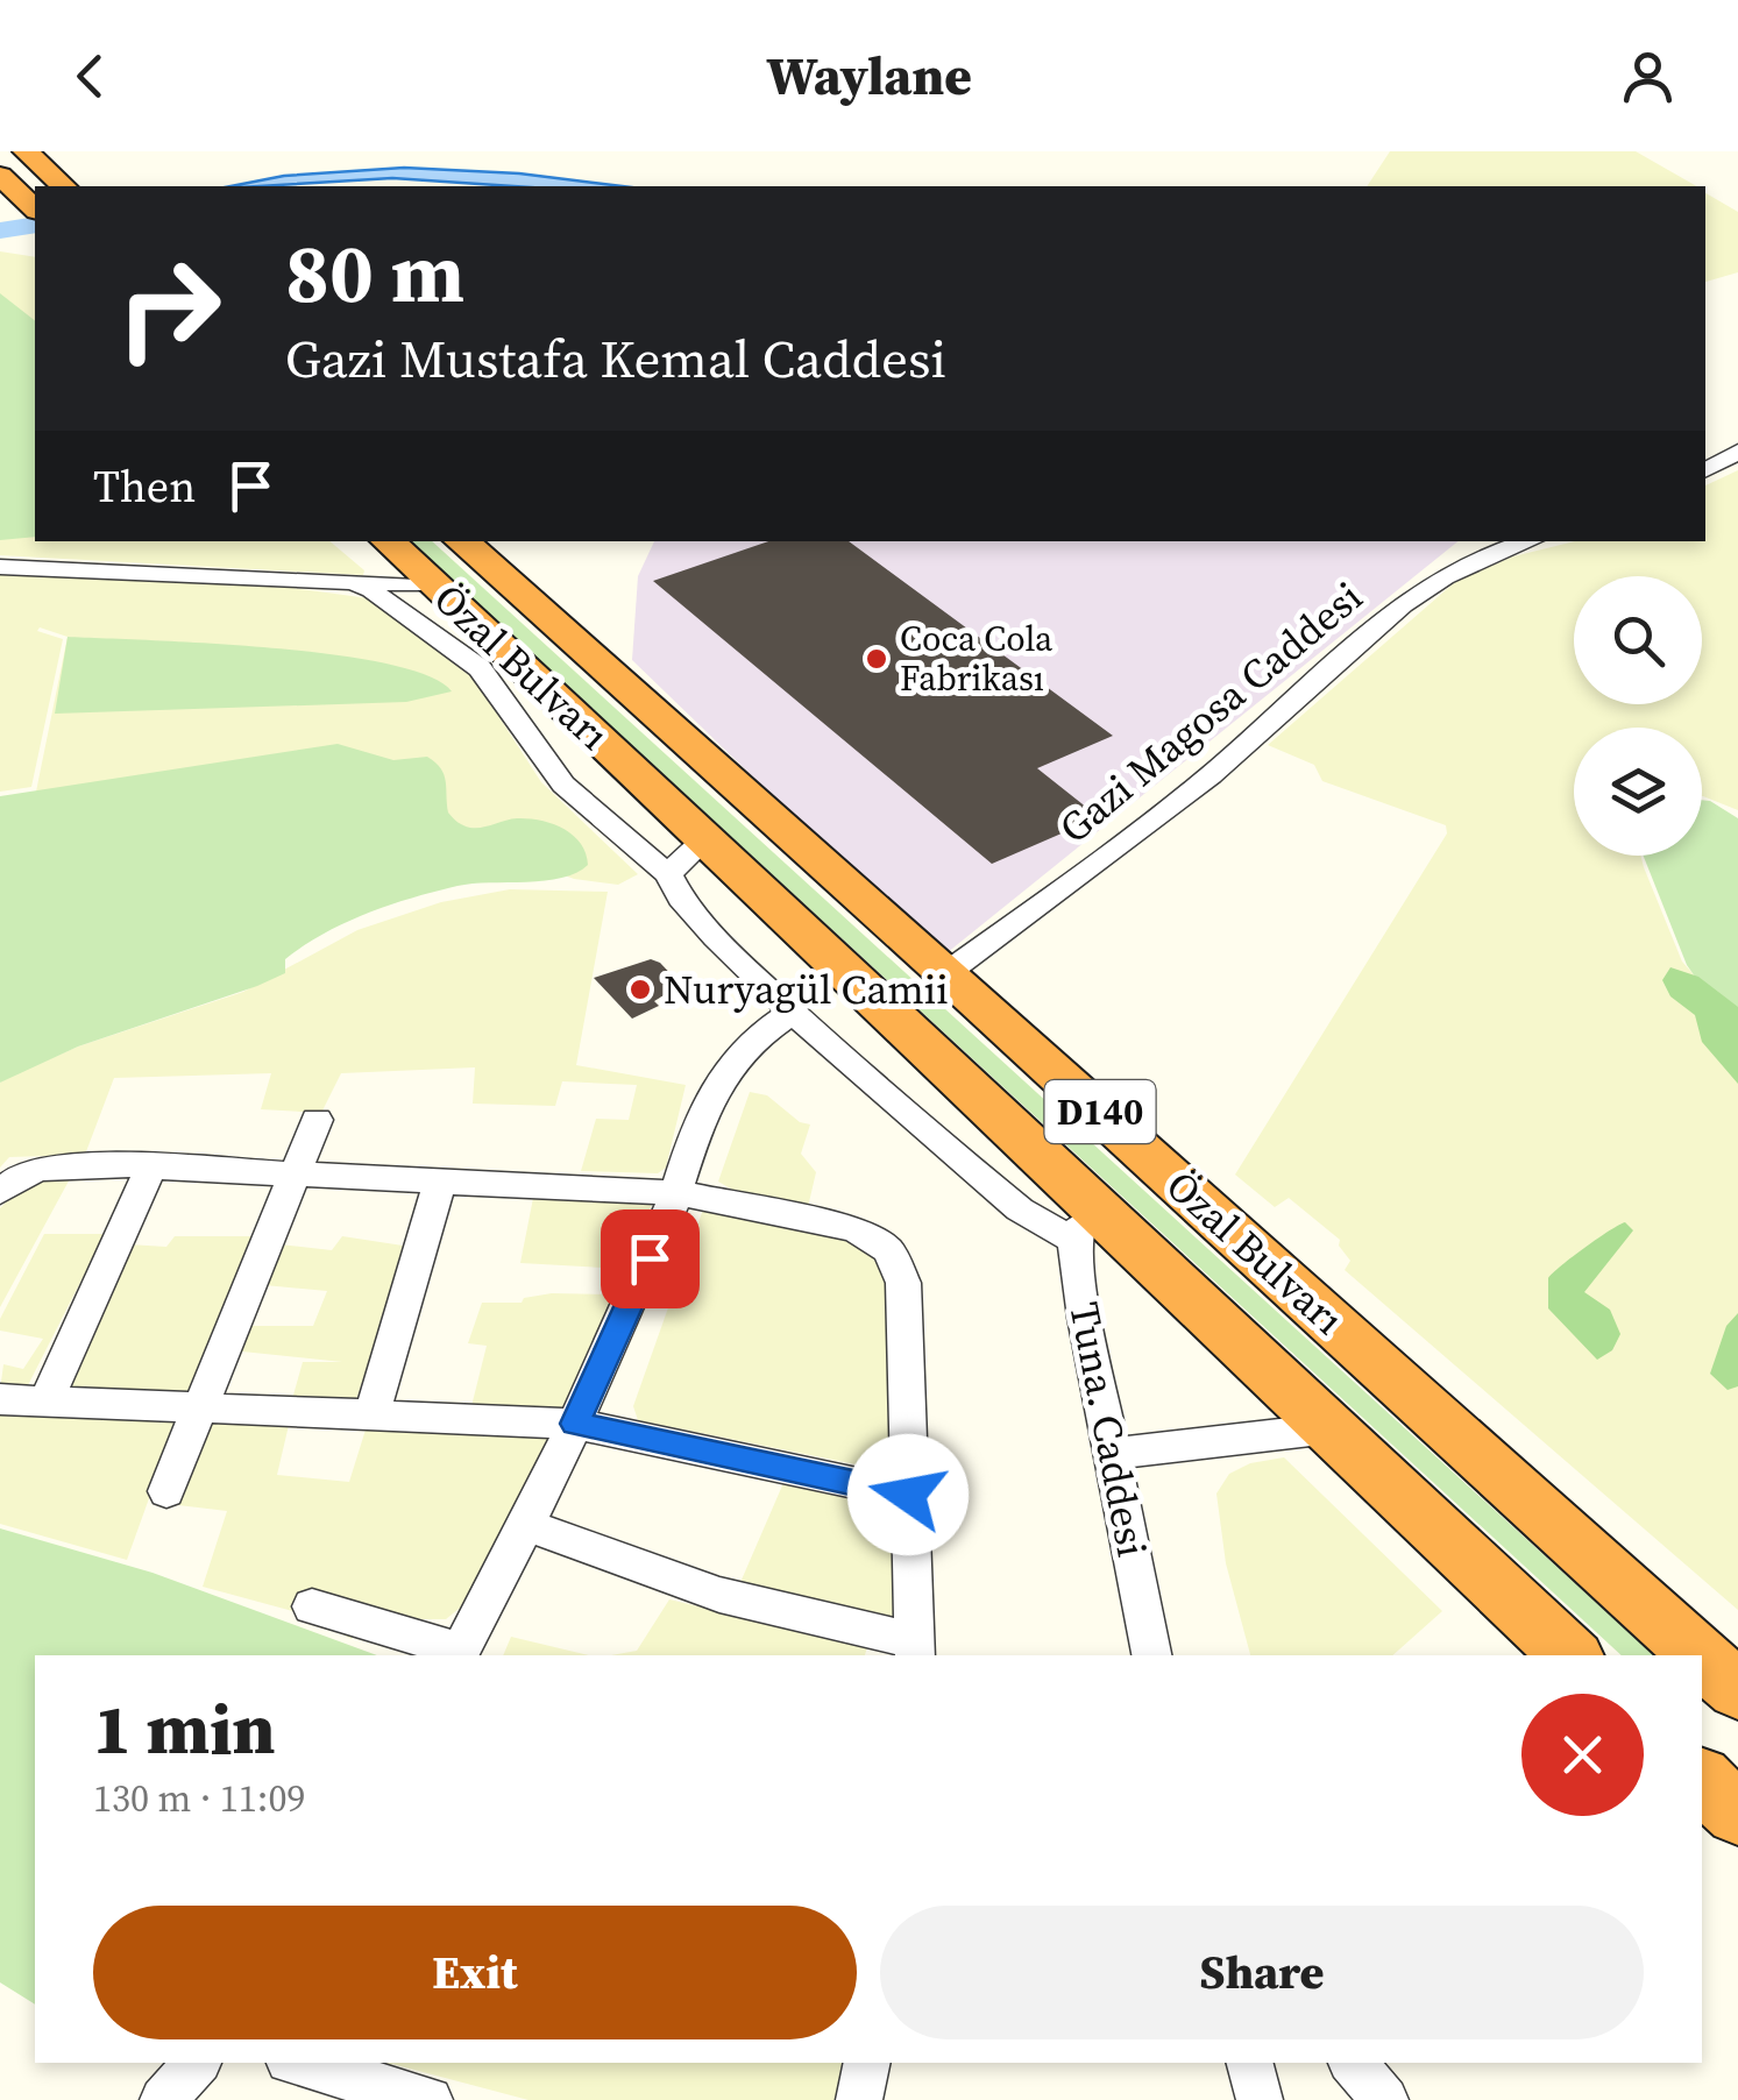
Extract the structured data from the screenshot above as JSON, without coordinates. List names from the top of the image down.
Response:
{
  "streets": {
    "highway": ["Özal Bulvarı", "D140"],
    "street": ["Gazi Magosa Caddesi", "Tuna. Caddesi"]
  },
  "crossings": [
    ["Özal Bulvarı", "Gazi Magosa Caddesi"],
    ["Özal Bulvarı", "Tuna. Caddesi"]
  ],
  "places": ["Coca Cola Fabrikası", "Nuryagül Camii"],
  "page": {
    "header": "Waylane",
    "turn": ["80 m", "Gazi Mustafa Kemal Caddesi"],
    "then": "Then",
    "heading": ["1 min", "130 m · 11:09"],
    "buttons": ["Exit", "Share"]
  }
}
